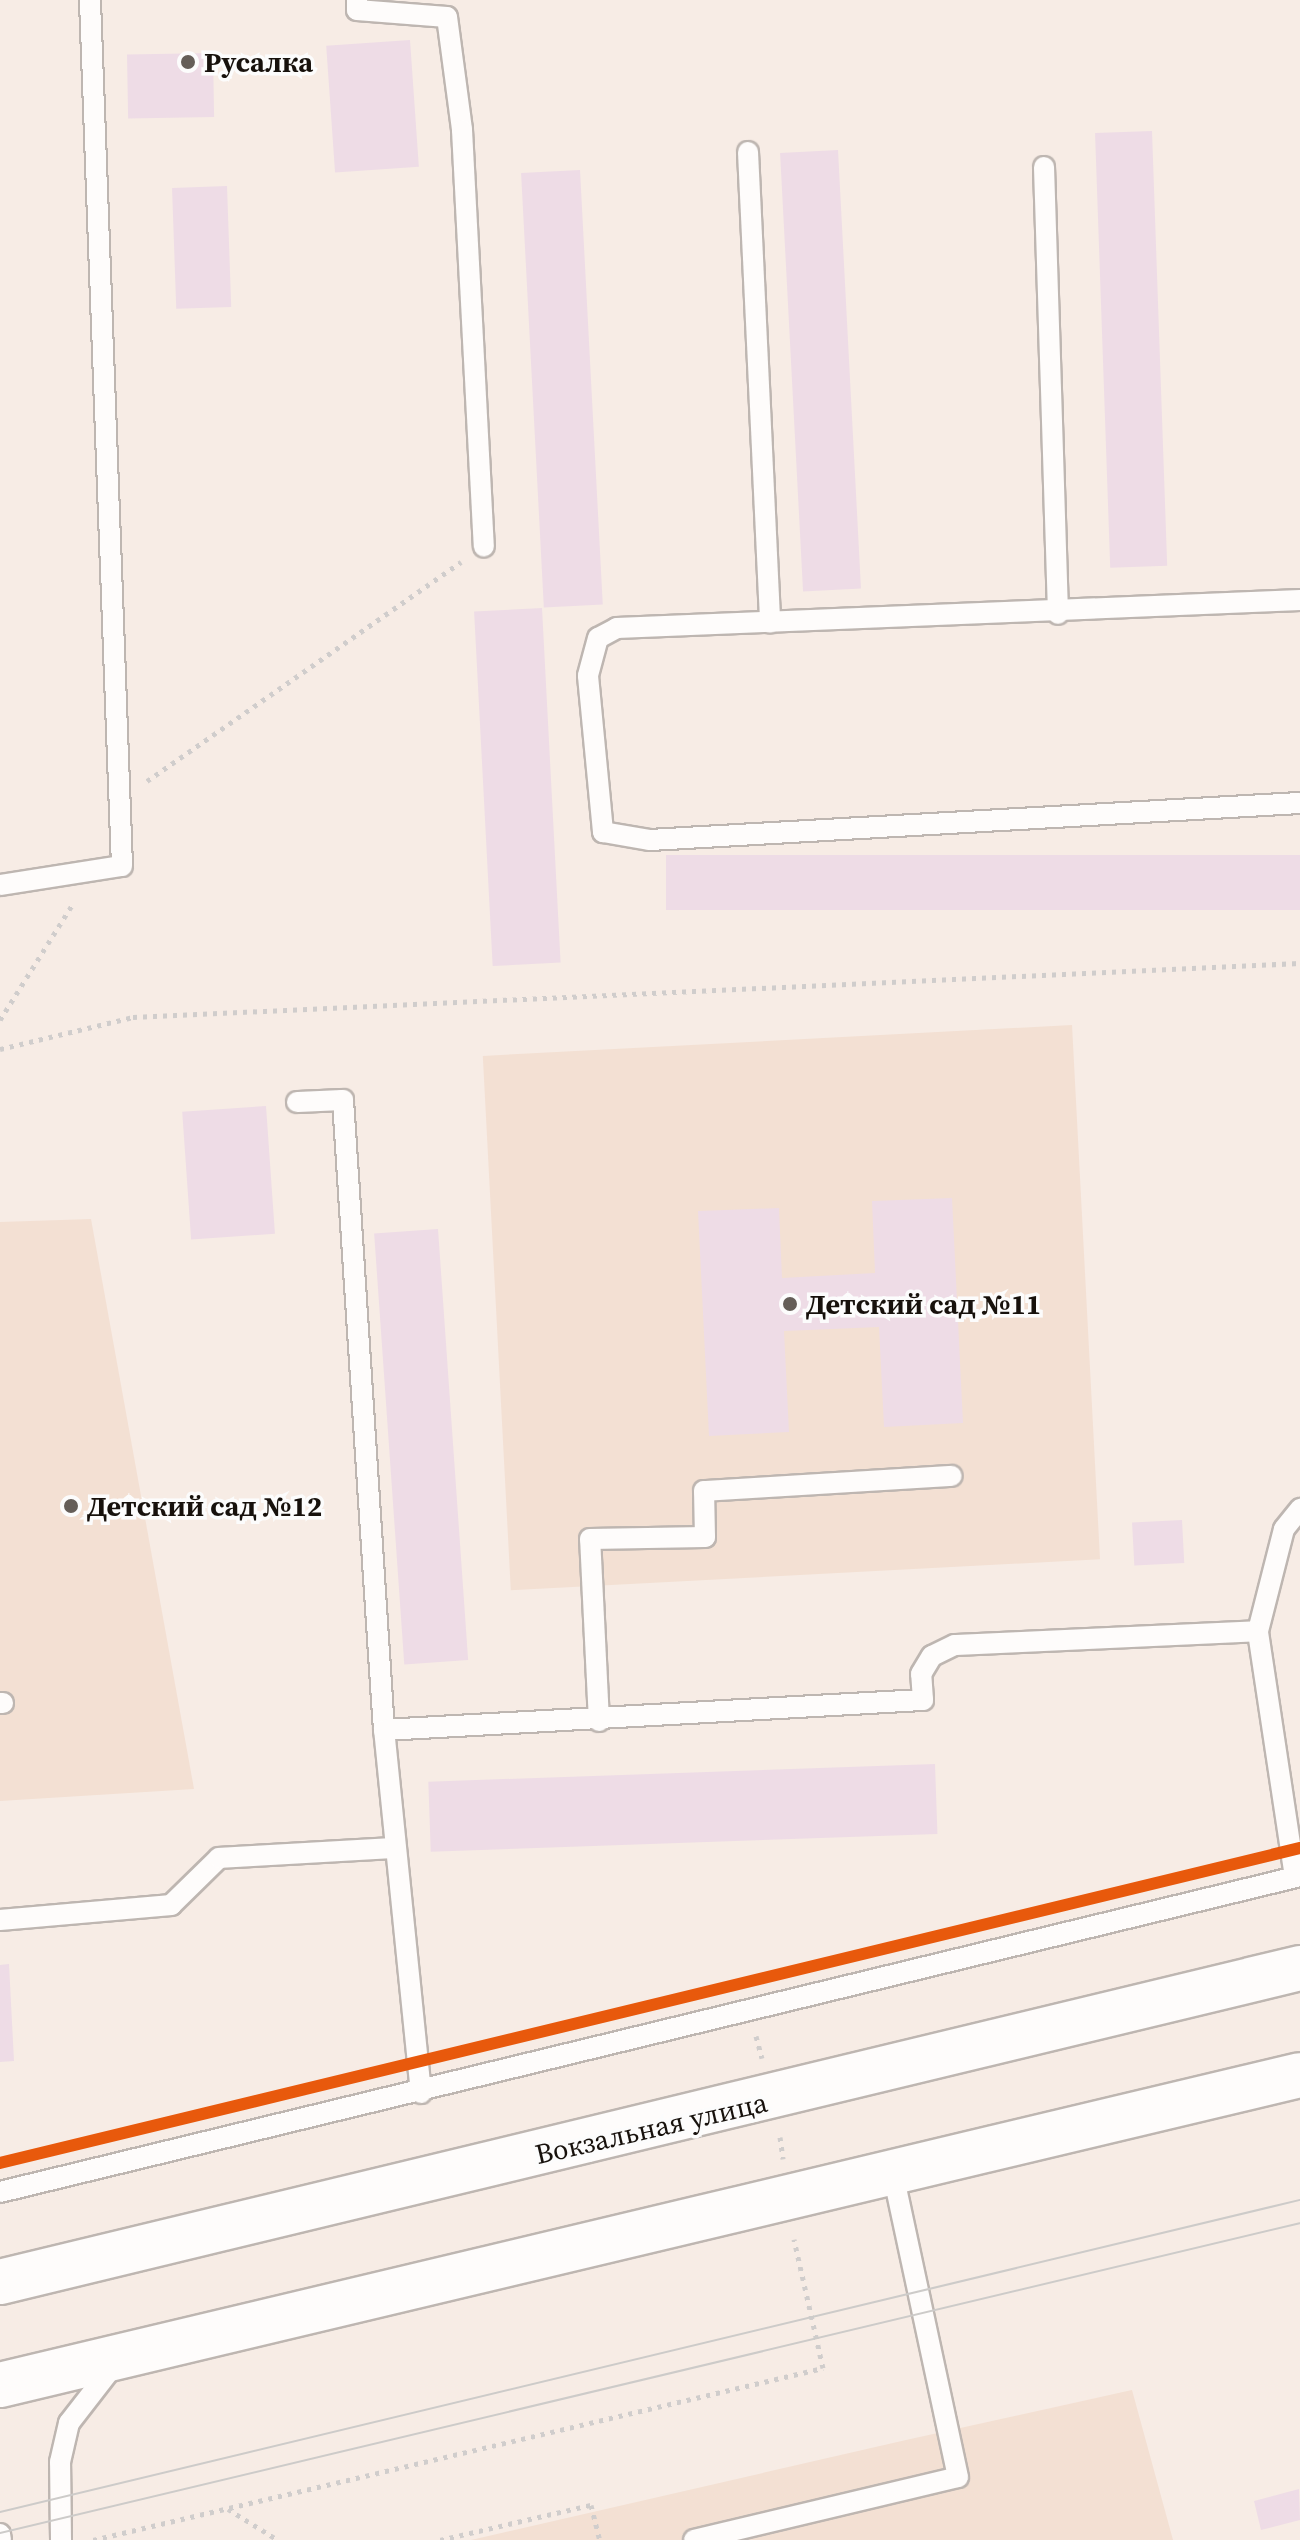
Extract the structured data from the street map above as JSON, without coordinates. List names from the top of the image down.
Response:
{
  "streets": {
    "main road": ["Вокзальная улица"]
  },
  "places": ["Русалка", "Детский сад №11", "Детский сад №12"]
}
